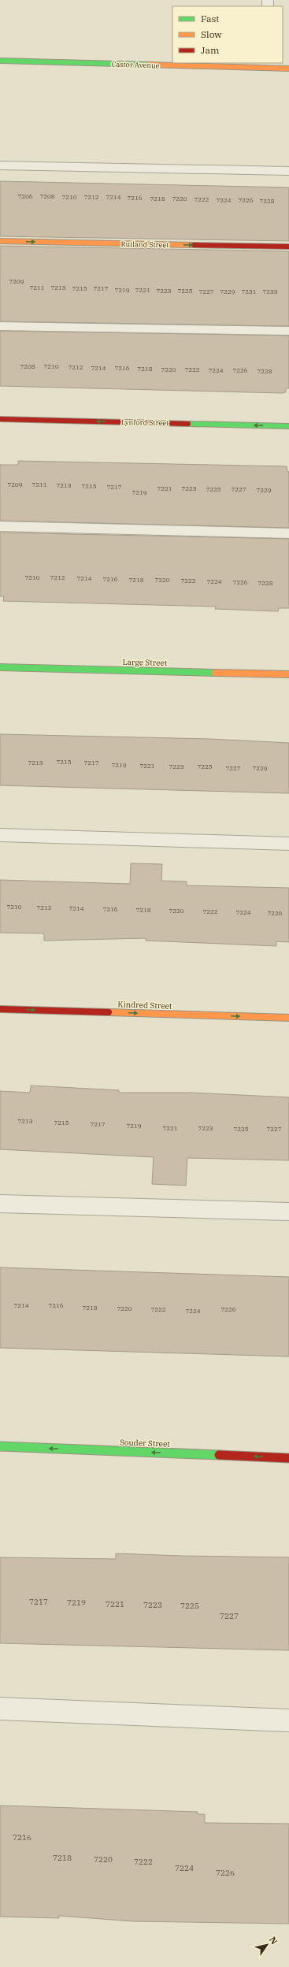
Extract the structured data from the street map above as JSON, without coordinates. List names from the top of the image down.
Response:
{
  "streets": {
    "street": [
      "Castor Avenue",
      "Rutland Street",
      "Lynford Street",
      "Large Street",
      "Kindred Street",
      "Souder Street"
    ]
  },
  "one_way": [
    "Rutland Street",
    "Lynford Street",
    "Kindred Street",
    "Souder Street"
  ],
  "house_numbers": [
    "7206",
    "7208",
    "7210",
    "7212",
    "7214",
    "7216",
    "7218",
    "7220",
    "7222",
    "7224",
    "7226",
    "7228",
    "7209",
    "7211",
    "7213",
    "7215",
    "7217",
    "7219",
    "7221",
    "7223",
    "7225",
    "7227",
    "7229",
    "7231",
    "7233",
    "7208",
    "7210",
    "7212",
    "7214",
    "7216",
    "7218",
    "7220",
    "7222",
    "7224",
    "7226",
    "7228",
    "7209",
    "7211",
    "7213",
    "7215",
    "7217",
    "7221",
    "7223",
    "7225",
    "7227",
    "7229",
    "7219",
    "7210",
    "7212",
    "7214",
    "7216",
    "7218",
    "7220",
    "7222",
    "7224",
    "7226",
    "7228",
    "7215",
    "7213",
    "7217",
    "7219",
    "7221",
    "7223",
    "7225",
    "7227",
    "7229",
    "7210",
    "7212",
    "7214",
    "7216",
    "7218",
    "7220",
    "7222",
    "7224",
    "7226",
    "7213",
    "7215",
    "7217",
    "7219",
    "7221",
    "7223",
    "7225",
    "7227",
    "7214",
    "7216",
    "7218",
    "7220",
    "7222",
    "7226",
    "7224",
    "7217",
    "7219",
    "7221",
    "7223",
    "7225",
    "7227",
    "7216",
    "7218",
    "7220",
    "7222",
    "7224",
    "7226"
  ],
  "legend": ["Fast", "Slow", "Jam"],
  "north": "top right"
}
